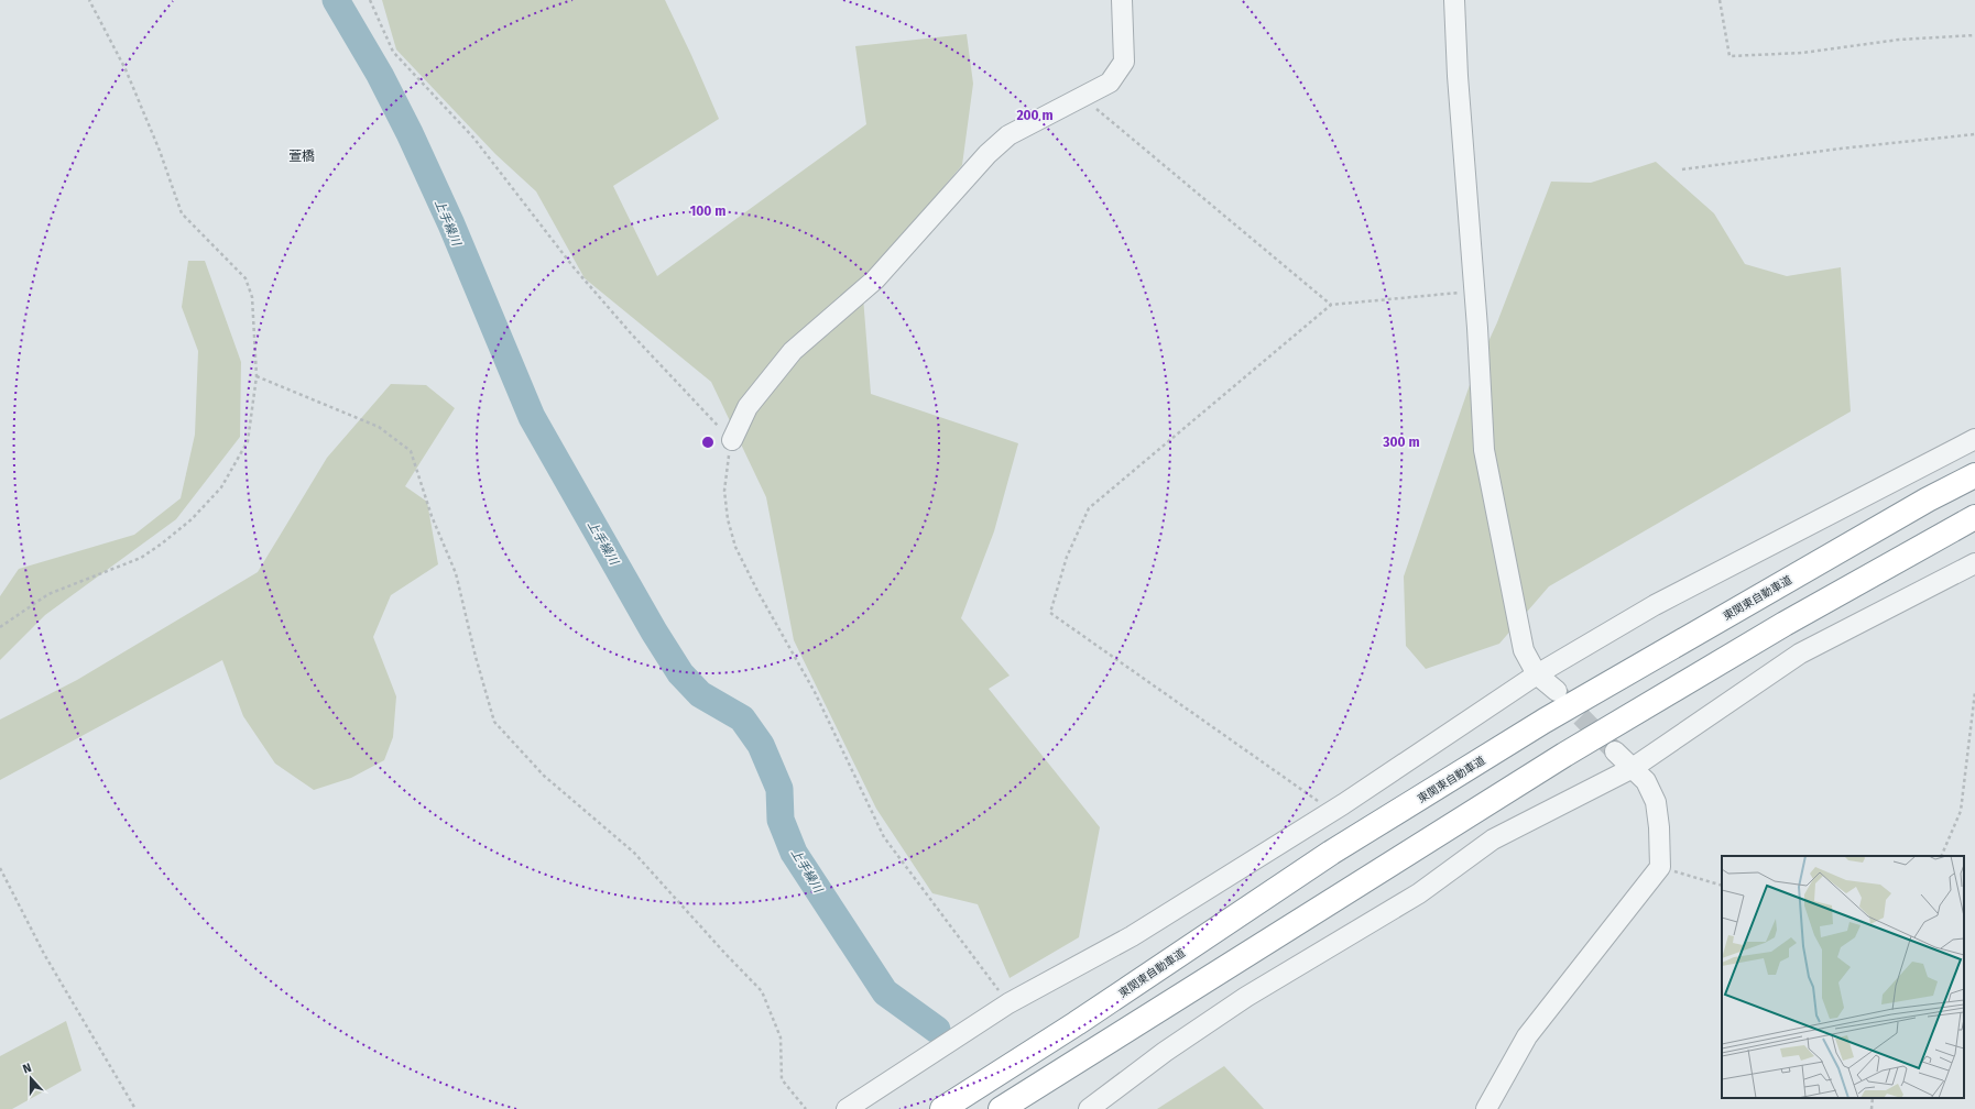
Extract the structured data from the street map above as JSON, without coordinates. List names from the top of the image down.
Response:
{
  "streets": {
    "highway": ["東関東自動車道"]
  },
  "districts": ["萱橋"],
  "water": ["上手繰川"],
  "north": "top",
  "rings": ["200 m", "100 m", "300 m"]
}
